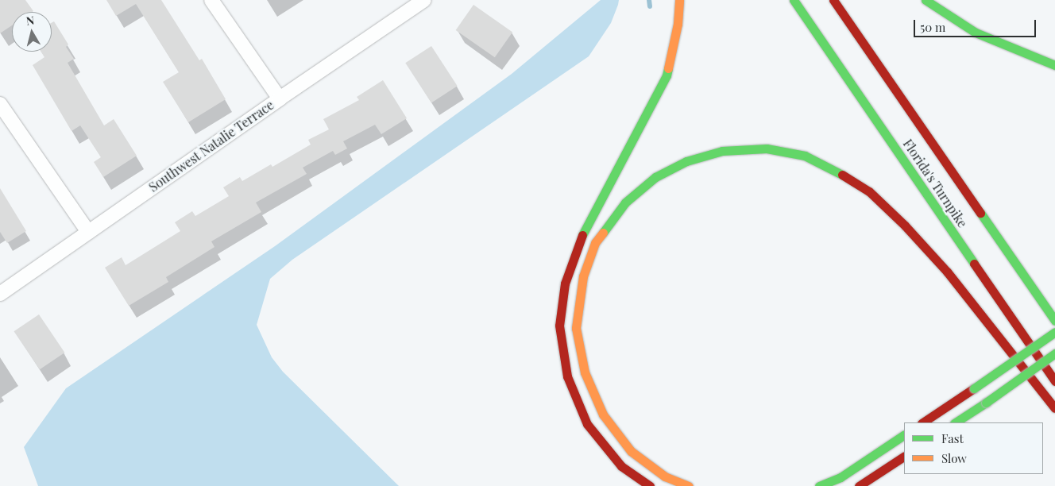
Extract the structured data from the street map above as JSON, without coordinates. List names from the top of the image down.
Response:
{
  "streets": {
    "highway": ["Florida's Turnpike"],
    "street": ["Southwest Natalie Terrace"]
  },
  "legend": ["Fast", "Slow"],
  "scale_bar": "50 m",
  "north": "top"
}
